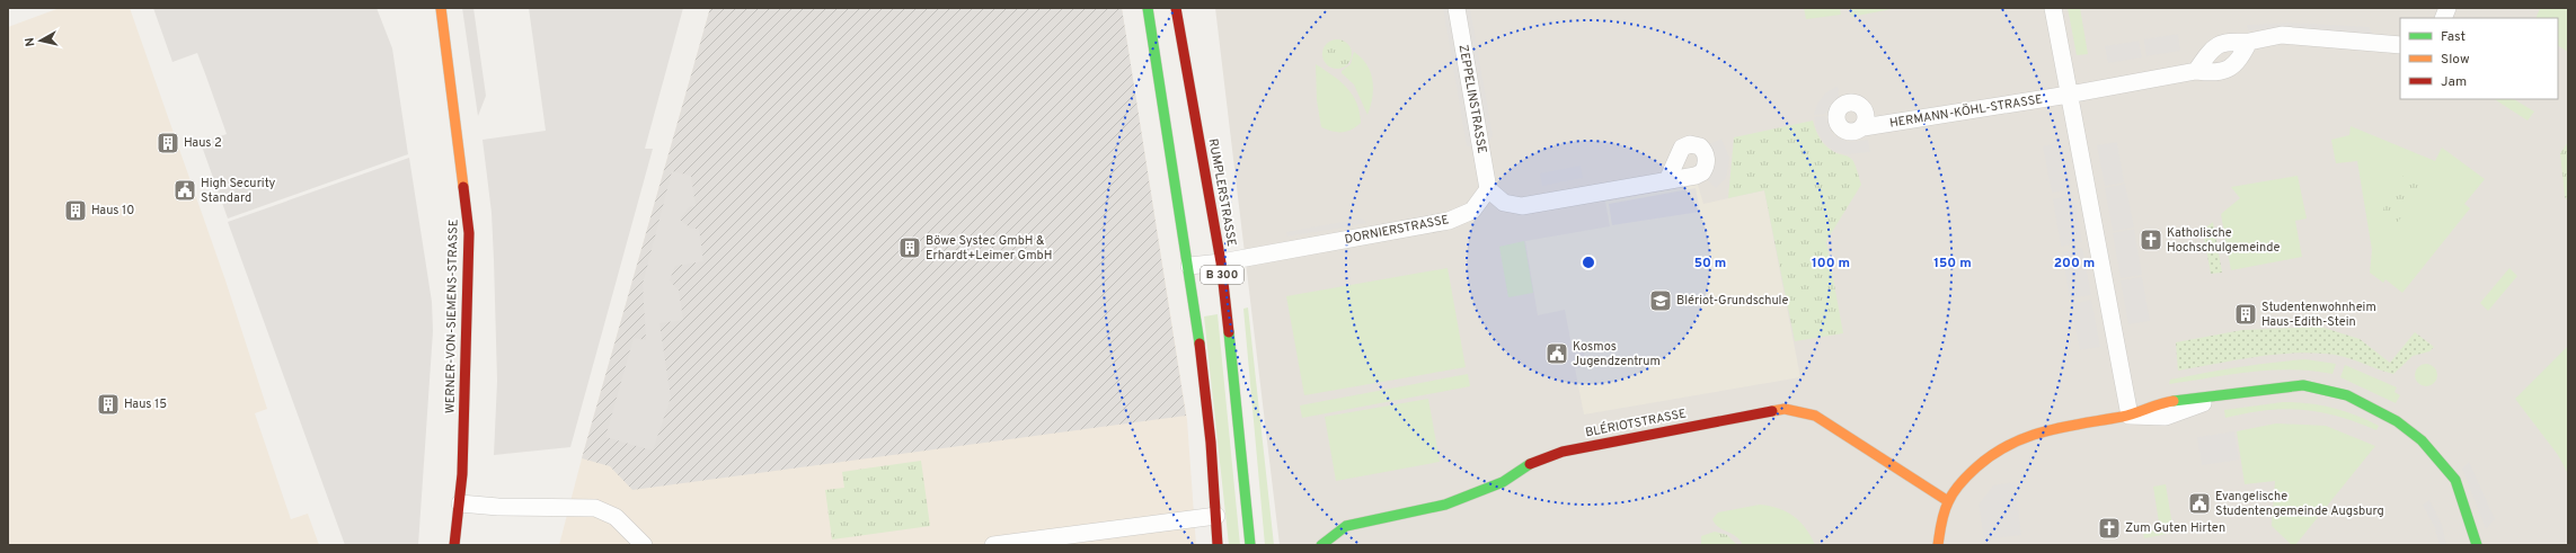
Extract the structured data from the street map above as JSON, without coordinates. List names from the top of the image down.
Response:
{
  "streets": {
    "street": [
      "ZEPPELINSTRASSE",
      "HERMANN-KÖHL-STRASSE",
      "RUMPLERSTRASSE",
      "DORNIERSTRASSE",
      "B 300",
      "WERNER-VON-SIEMENS-STRASSE",
      "BLÉRIOTSTRASSE"
    ]
  },
  "crossings": [
    ["ZEPPELINSTRASSE", "DORNIERSTRASSE"],
    ["RUMPLERSTRASSE", "DORNIERSTRASSE"],
    ["DORNIERSTRASSE", "B 300"]
  ],
  "places": {
    "building": [
      "Haus 2",
      "Haus 10",
      "Böwe Systec GmbH & Erhardt+Leimer GmbH",
      "Studentenwohnheim Haus-Edith-Stein",
      "Haus 15"
    ],
    "public building": ["High Security Standard", "Kosmos Jugendzentrum", "Evangelische Studentengemeinde Augsburg"],
    "church": ["Katholische Hochschulgemeinde", "Zum Guten Hirten"],
    "school or university": ["Blériot-Grundschule"]
  },
  "legend": ["Fast", "Slow", "Jam"],
  "north": "left",
  "rings": [
    "50 m",
    "100 m",
    "150 m",
    "200 m"
  ]
}
